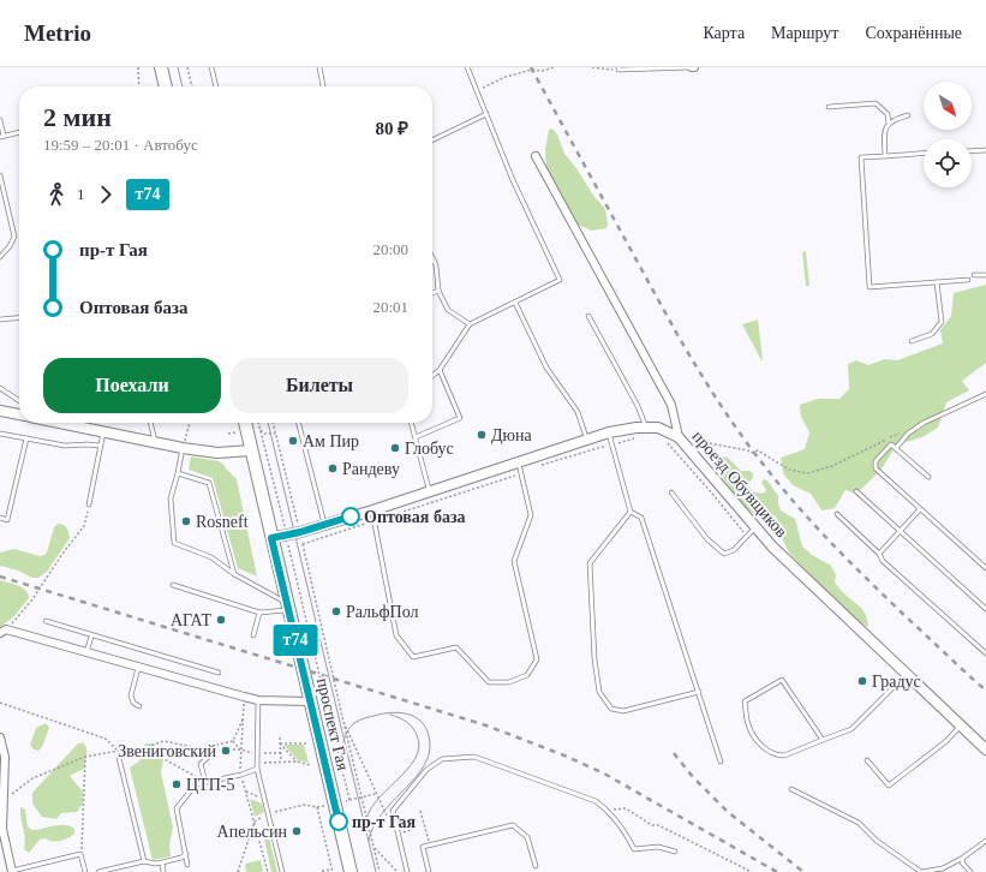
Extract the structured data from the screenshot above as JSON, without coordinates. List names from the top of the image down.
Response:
{
  "streets": {
    "main road": ["проспект Гая"],
    "street": ["проезд Обувщиков"]
  },
  "places": [
    "Дюна",
    "Ам Пир",
    "Глобус",
    "Рандеву",
    "Оптовая база",
    "Rosneft",
    "РальфПол",
    "АГАТ",
    "Градус",
    "Звениговский",
    "ЦТП-5",
    "пр-т Гая",
    "Апельсин"
  ],
  "lines": ["bus line т74"],
  "north": "bottom right",
  "page": {
    "header": "Metrio",
    "nav": ["Карта", "Маршрут", "Сохранённые"],
    "on_map": "т74",
    "heading": ["2 мин", "19:59 – 20:01 · Автобус", "80 ₽"],
    "legs": ["1", "т74"],
    "list": [
      {
        "name": "пр-т Гая",
        "value": "20:00"
      },
      {
        "name": "Оптовая база",
        "value": "20:01"
      }
    ],
    "buttons": ["Поехали", "Билеты"]
  }
}
